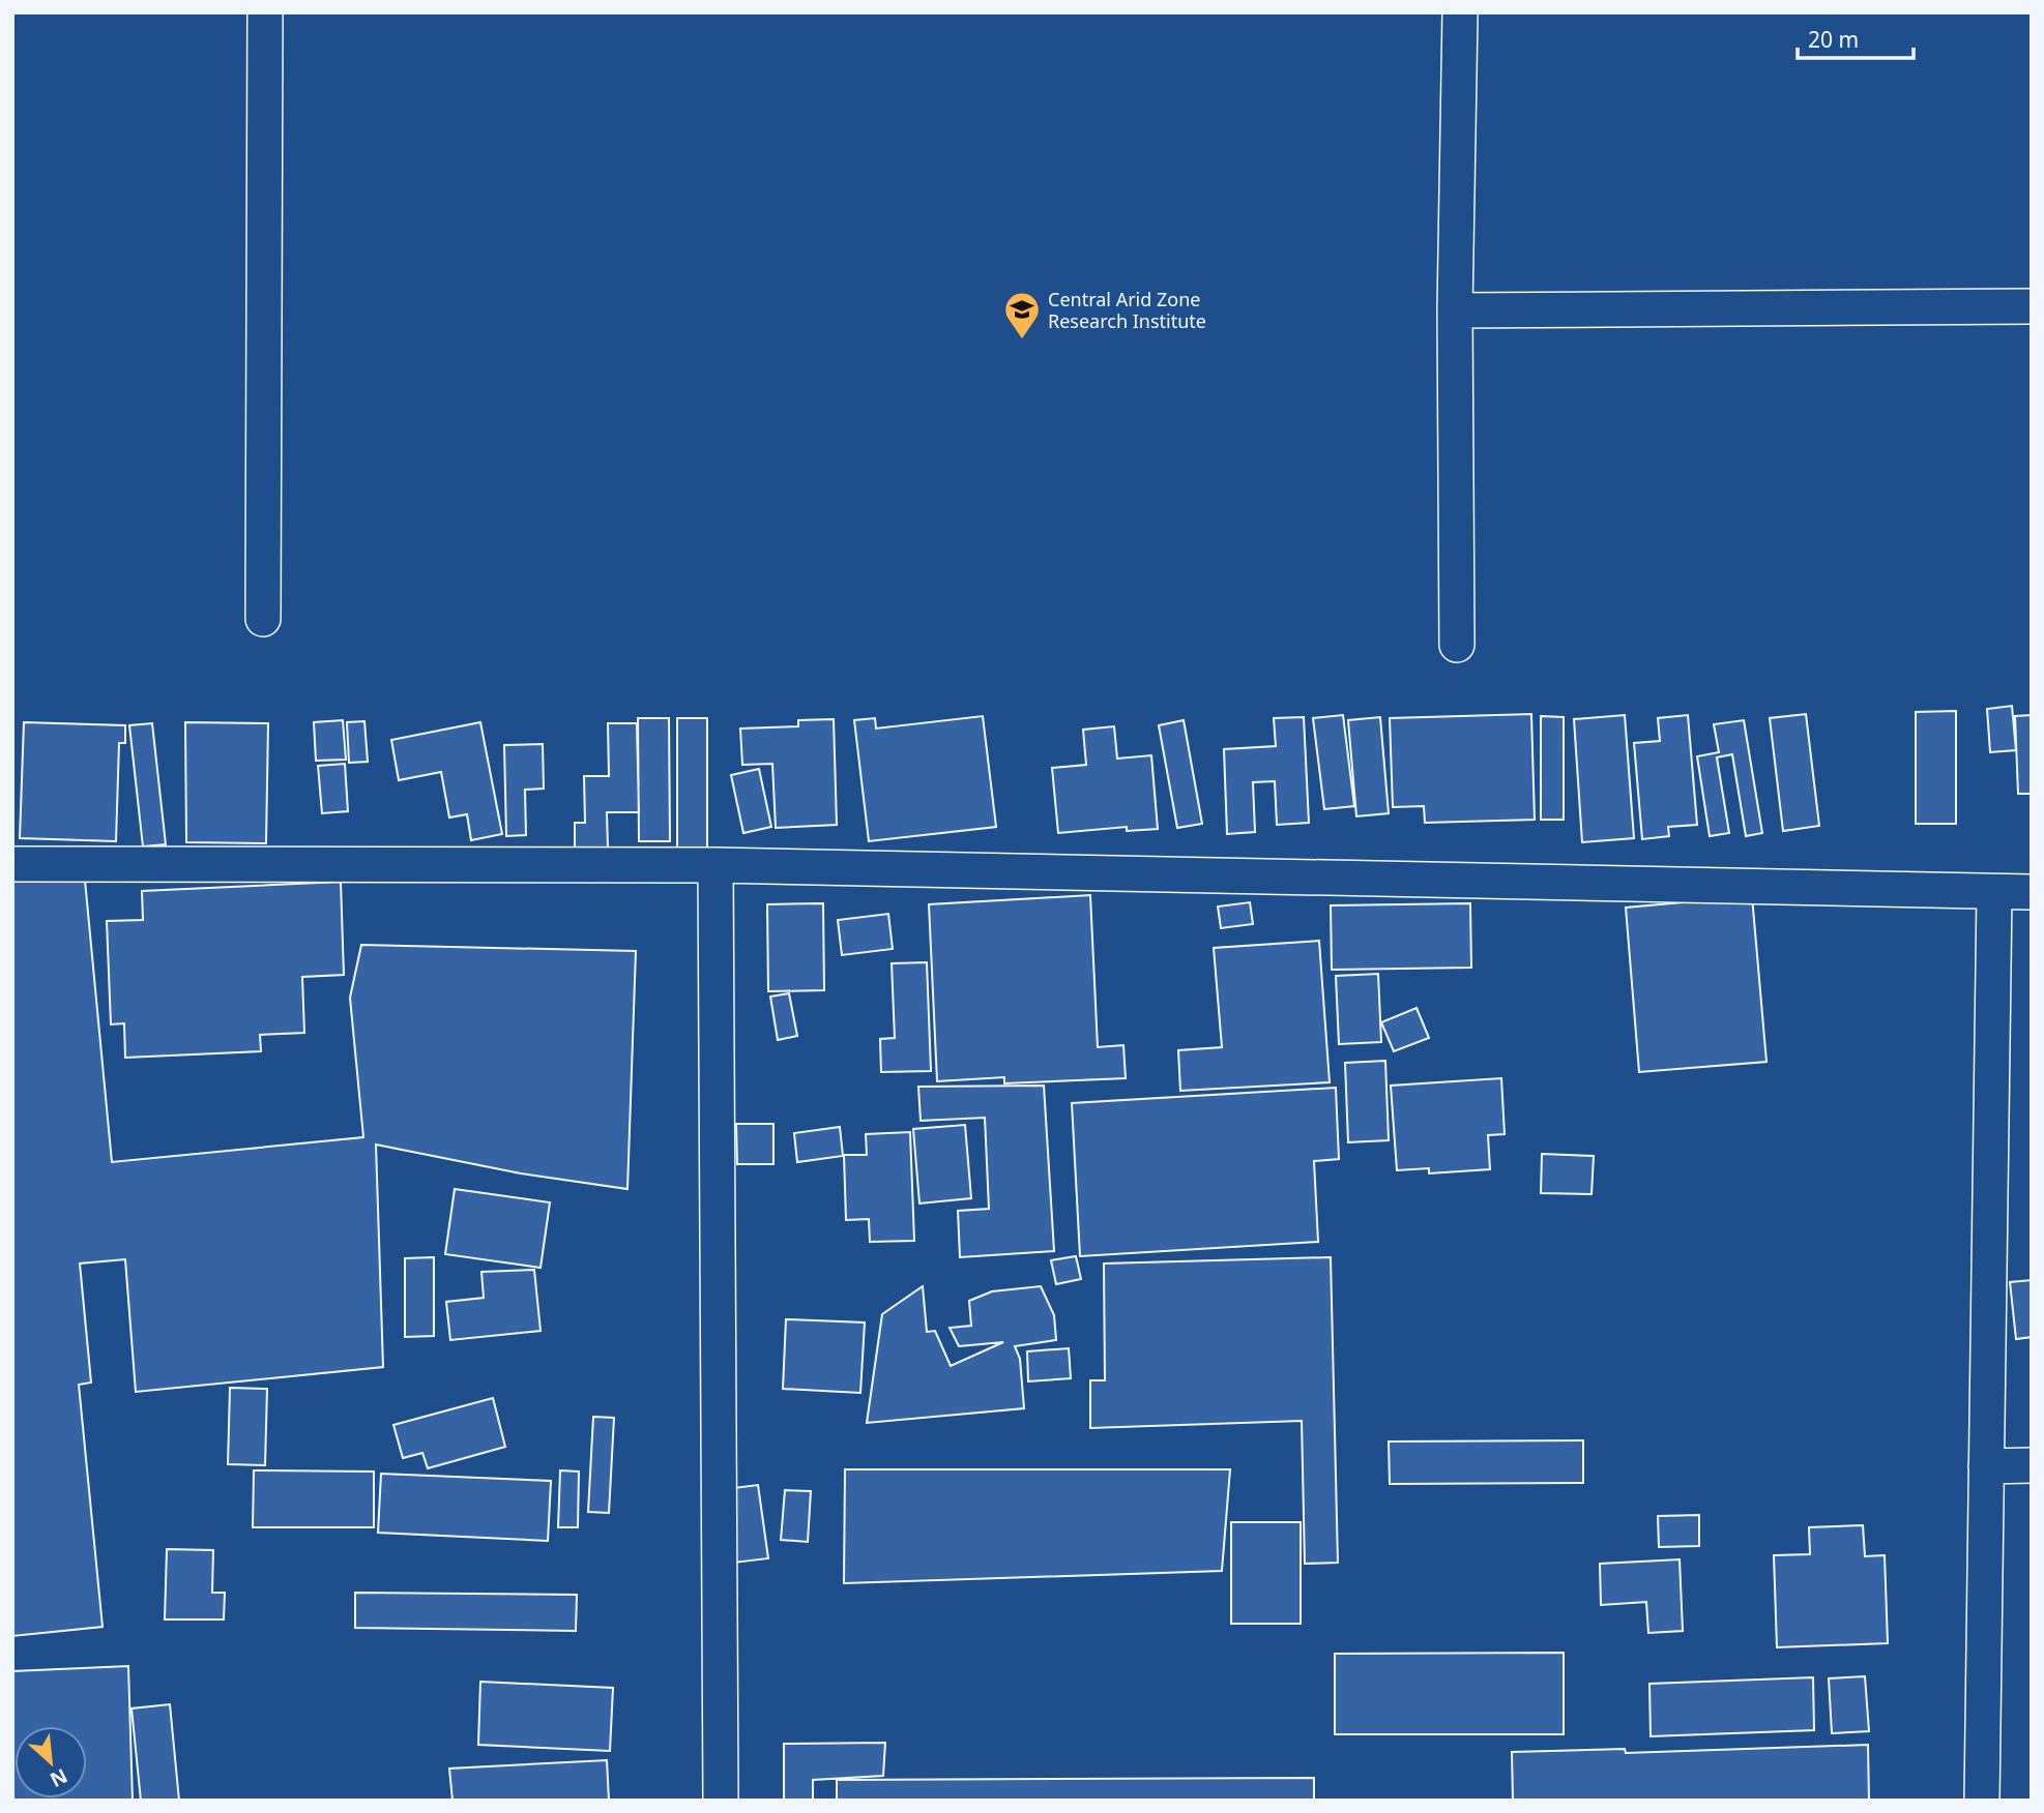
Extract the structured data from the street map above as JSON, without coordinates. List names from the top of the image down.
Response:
{
  "places": {
    "school or university": ["Central Arid Zone Research Institute"]
  },
  "scale_bar": "20 m",
  "north": "bottom right"
}
